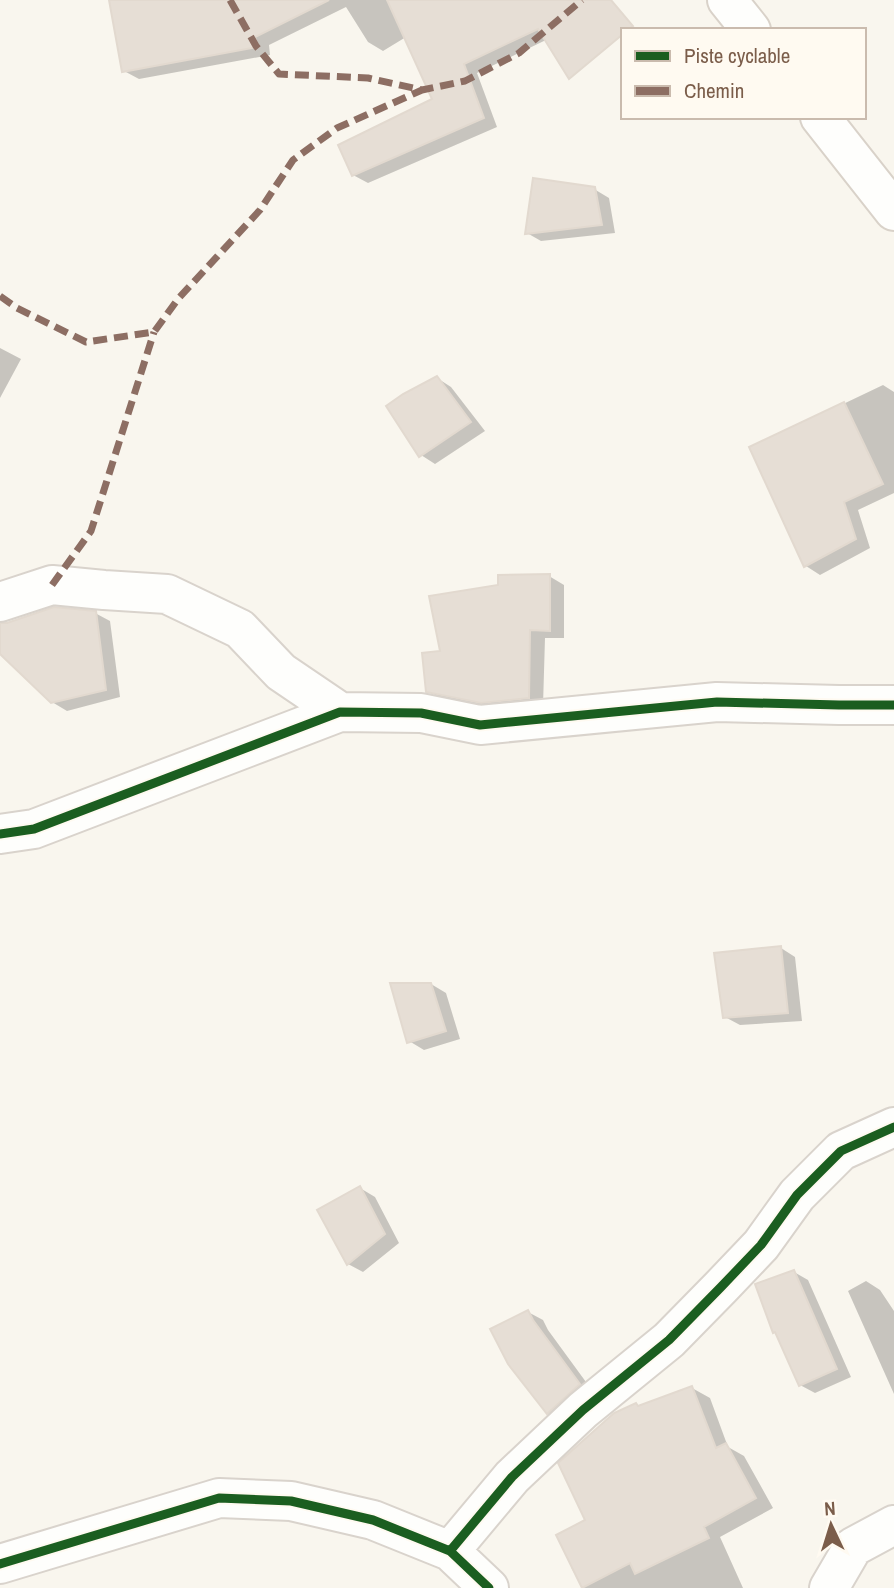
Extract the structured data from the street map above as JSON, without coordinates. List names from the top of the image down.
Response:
{
  "legend": ["Piste cyclable", "Chemin"],
  "north": "top"
}
